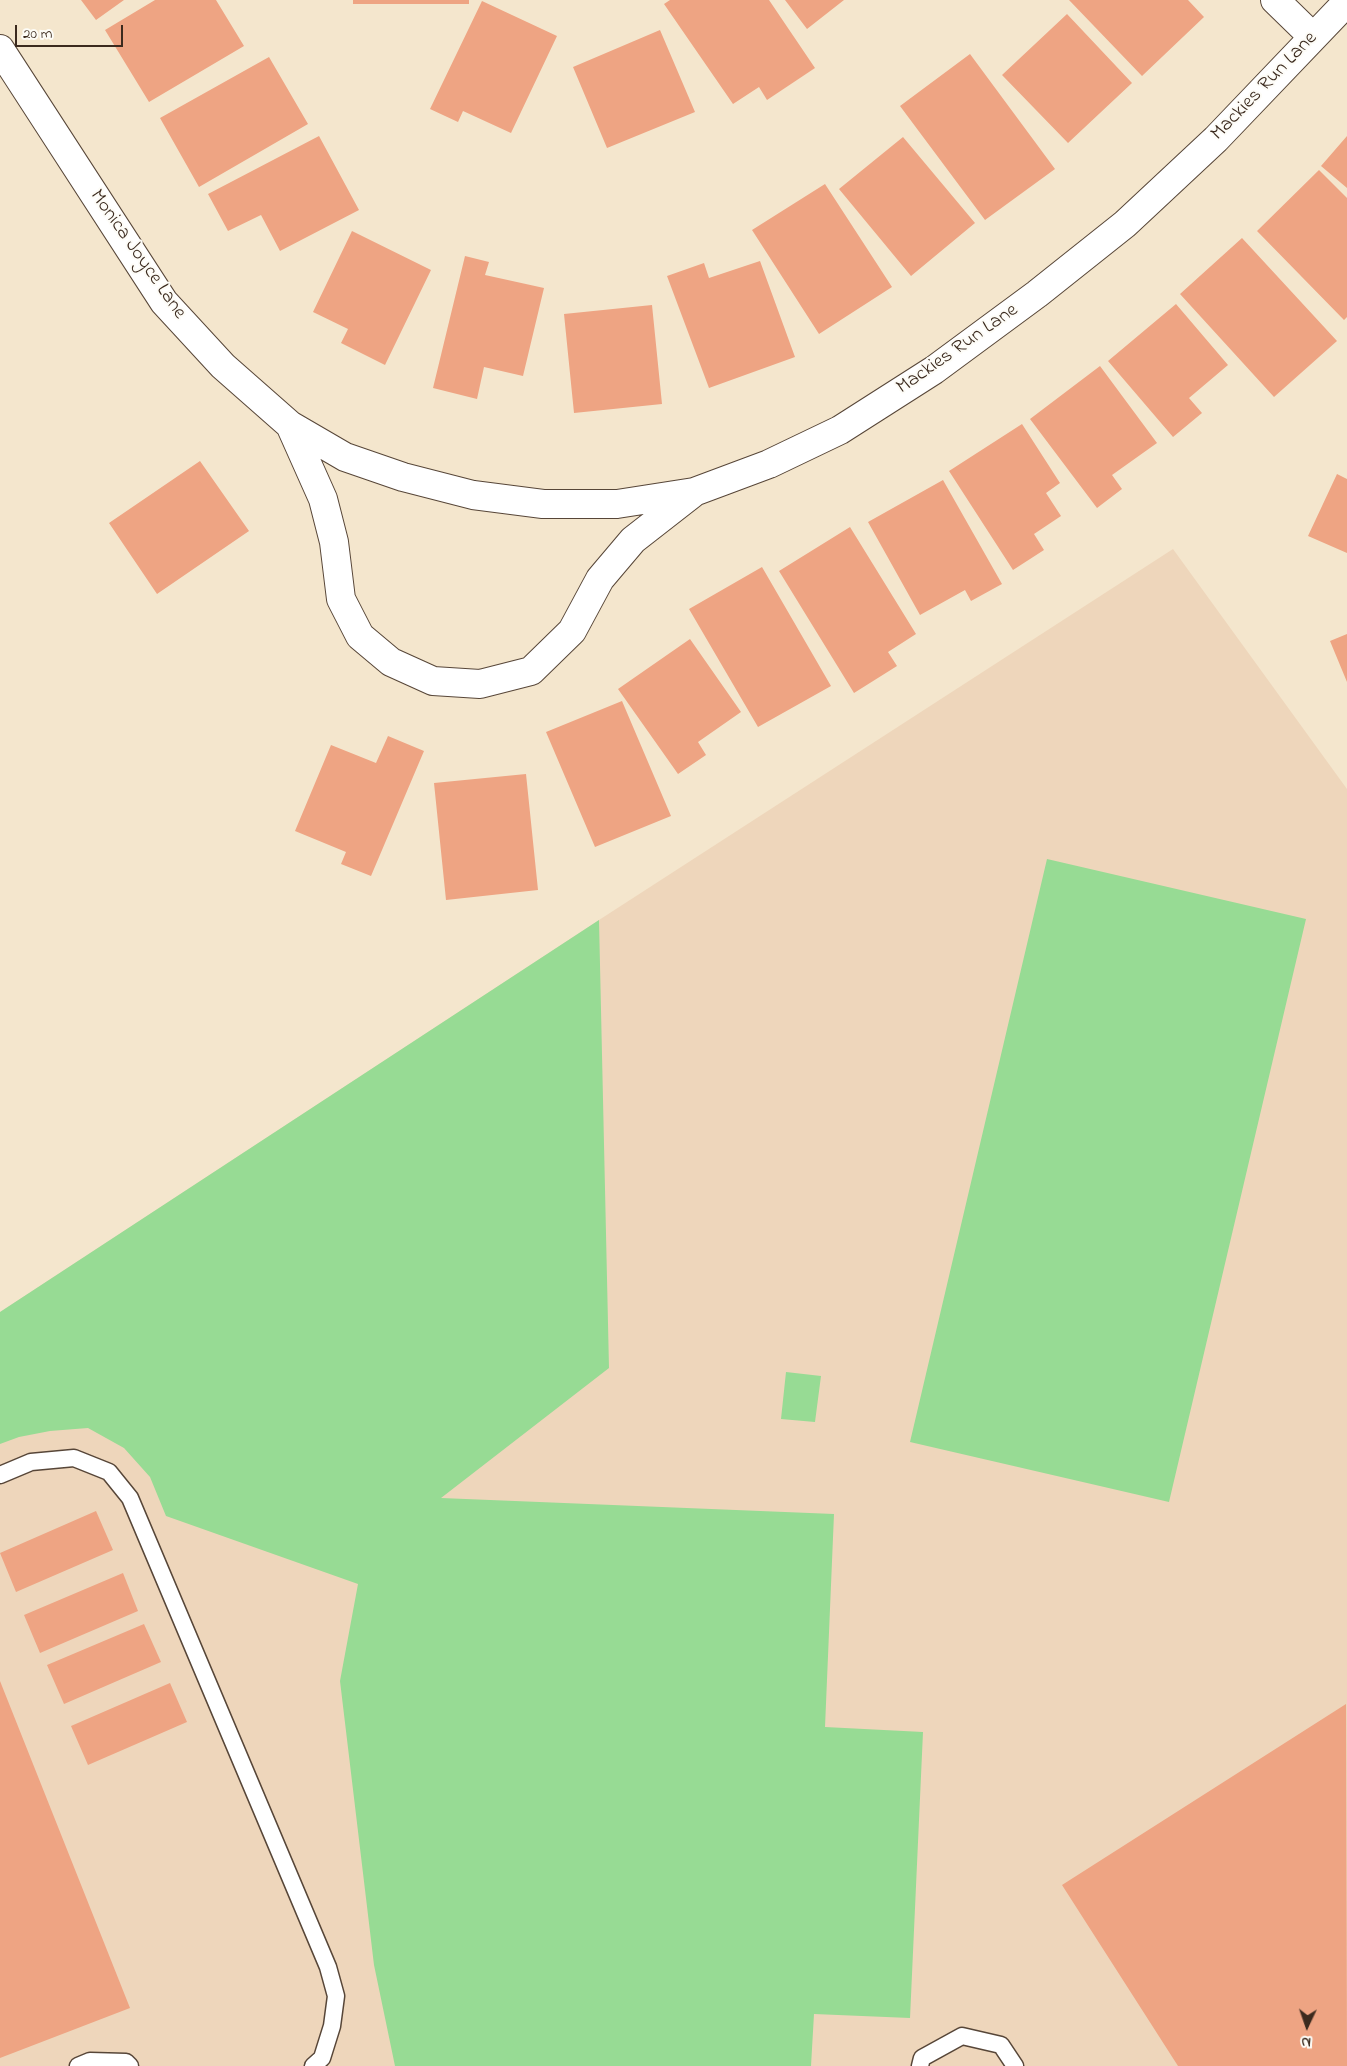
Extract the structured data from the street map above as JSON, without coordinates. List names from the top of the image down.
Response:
{
  "streets": {
    "street": ["Mackies Run Lane", "Monica Joyce Lane"]
  },
  "crossings": [
    ["Mackies Run Lane", "Monica Joyce Lane"]
  ],
  "scale_bar": "20 m",
  "north": "bottom"
}
